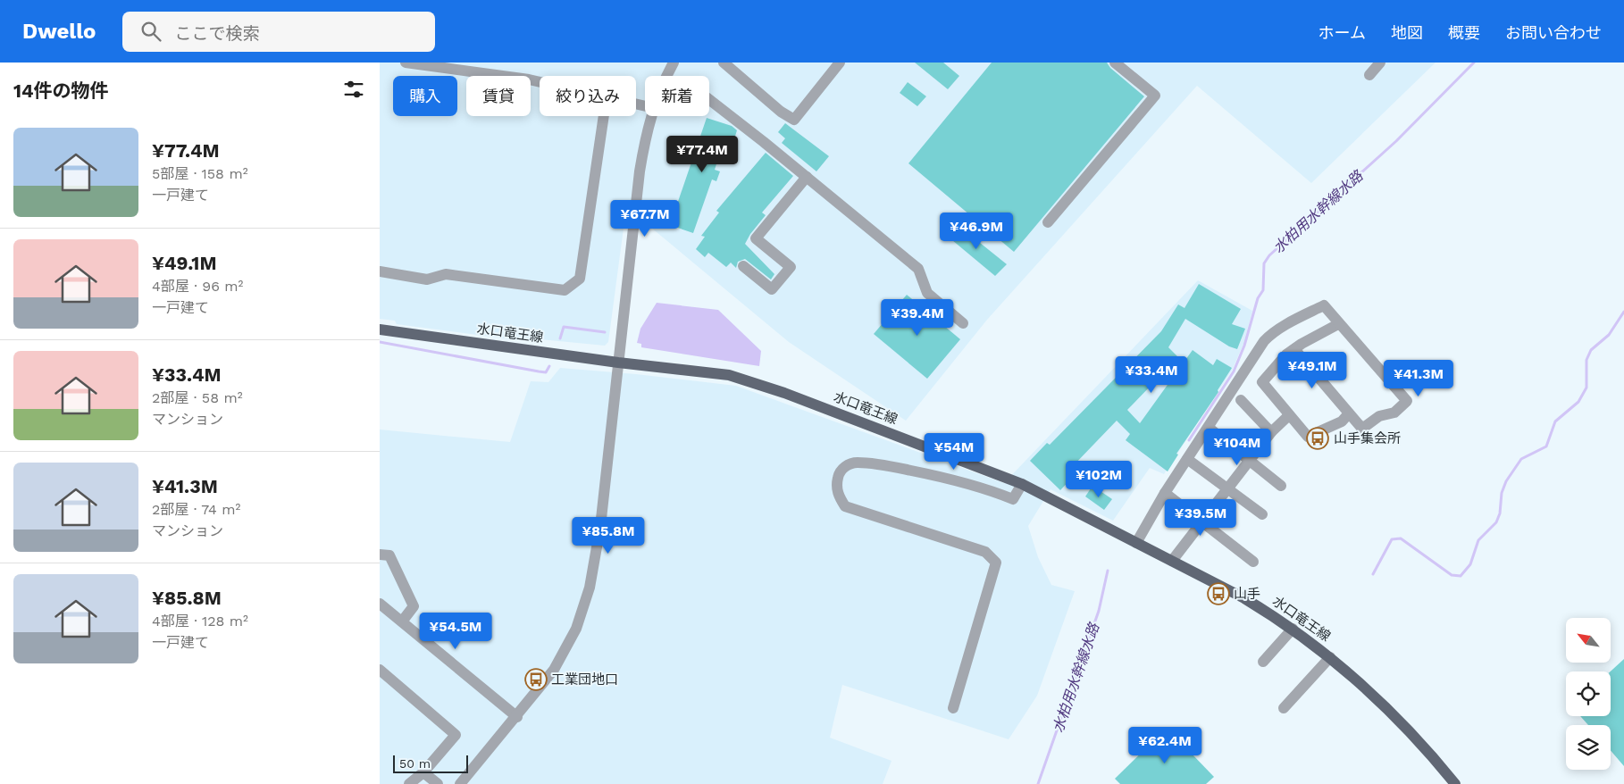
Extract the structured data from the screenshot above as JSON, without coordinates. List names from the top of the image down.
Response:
{
  "streets": {
    "main road": ["水口竜王線"]
  },
  "water": ["水柏用水幹線水路"],
  "places": {
    "bus stop": ["山手集会所", "山手", "工業団地口"]
  },
  "scale_bar": "50 m",
  "north": "top left",
  "page": {
    "header": "Dwello",
    "search": "ここで検索",
    "nav": [
      "ホーム",
      "地図",
      "概要",
      "お問い合わせ"
    ],
    "heading": "14件の物件",
    "chip": [
      "購入",
      "賃貸",
      "絞り込み",
      "新着"
    ],
    "list": [
      {
        "name": "¥77.4M",
        "note": "5部屋 · 158 m² · 一戸建て"
      },
      {
        "name": "¥49.1M",
        "note": "4部屋 · 96 m² · 一戸建て"
      },
      {
        "name": "¥33.4M",
        "note": "2部屋 · 58 m² · マンション"
      },
      {
        "name": "¥41.3M",
        "note": "2部屋 · 74 m² · マンション"
      },
      {
        "name": "¥85.8M",
        "note": "4部屋 · 128 m² · 一戸建て"
      }
    ],
    "price": [
      "¥77.4M",
      "¥67.7M",
      "¥46.9M",
      "¥39.4M",
      "¥49.1M",
      "¥33.4M",
      "¥41.3M",
      "¥104M",
      "¥54M",
      "¥102M",
      "¥39.5M",
      "¥85.8M",
      "¥54.5M",
      "¥62.4M"
    ],
    "scale": "50 m"
  }
}
